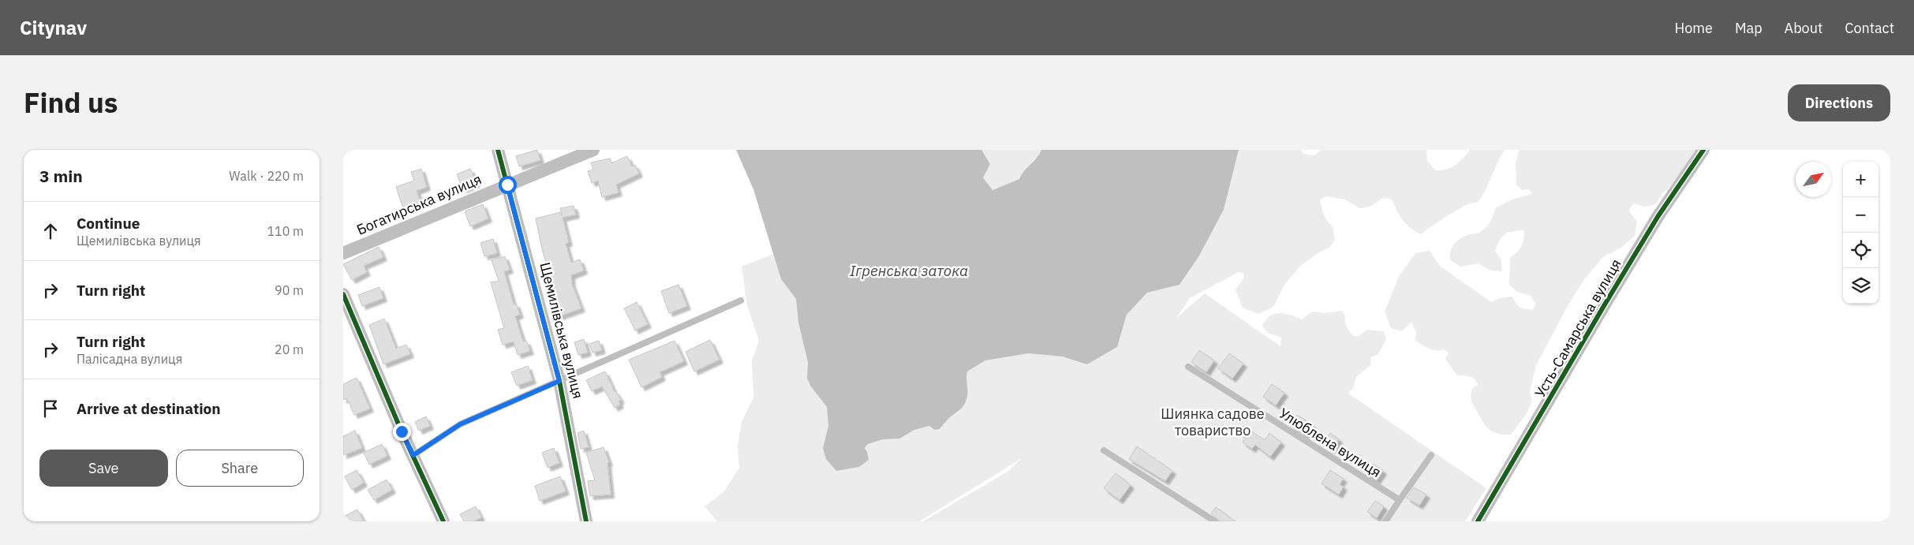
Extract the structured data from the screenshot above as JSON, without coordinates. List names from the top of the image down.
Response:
{
  "streets": {
    "street": ["Богатирська вулиця", "Усть-Самарська вулиця", "Щемилівська вулиця"],
    "lane": ["Улюблена вулиця"]
  },
  "crossings": [
    ["Богатирська вулиця", "Щемилівська вулиця"]
  ],
  "water": ["Ігренська затока"],
  "parks": ["Шиянка садове товариство"],
  "north": "top right",
  "page": {
    "header": "Citynav",
    "nav": [
      "Home",
      "Map",
      "About",
      "Contact"
    ],
    "title": "Find us",
    "buttons": [
      "Directions",
      ["Save", "Share"]
    ],
    "heading": ["3 min", "Walk · 220 m"],
    "map_buttons": ["+", "−"],
    "list": [
      ["Continue", "Щемилівська вулиця", "110 m"],
      ["Turn right", "90 m"],
      ["Turn right", "Палісадна вулиця", "20 m"],
      "Arrive at destination"
    ]
  }
}
